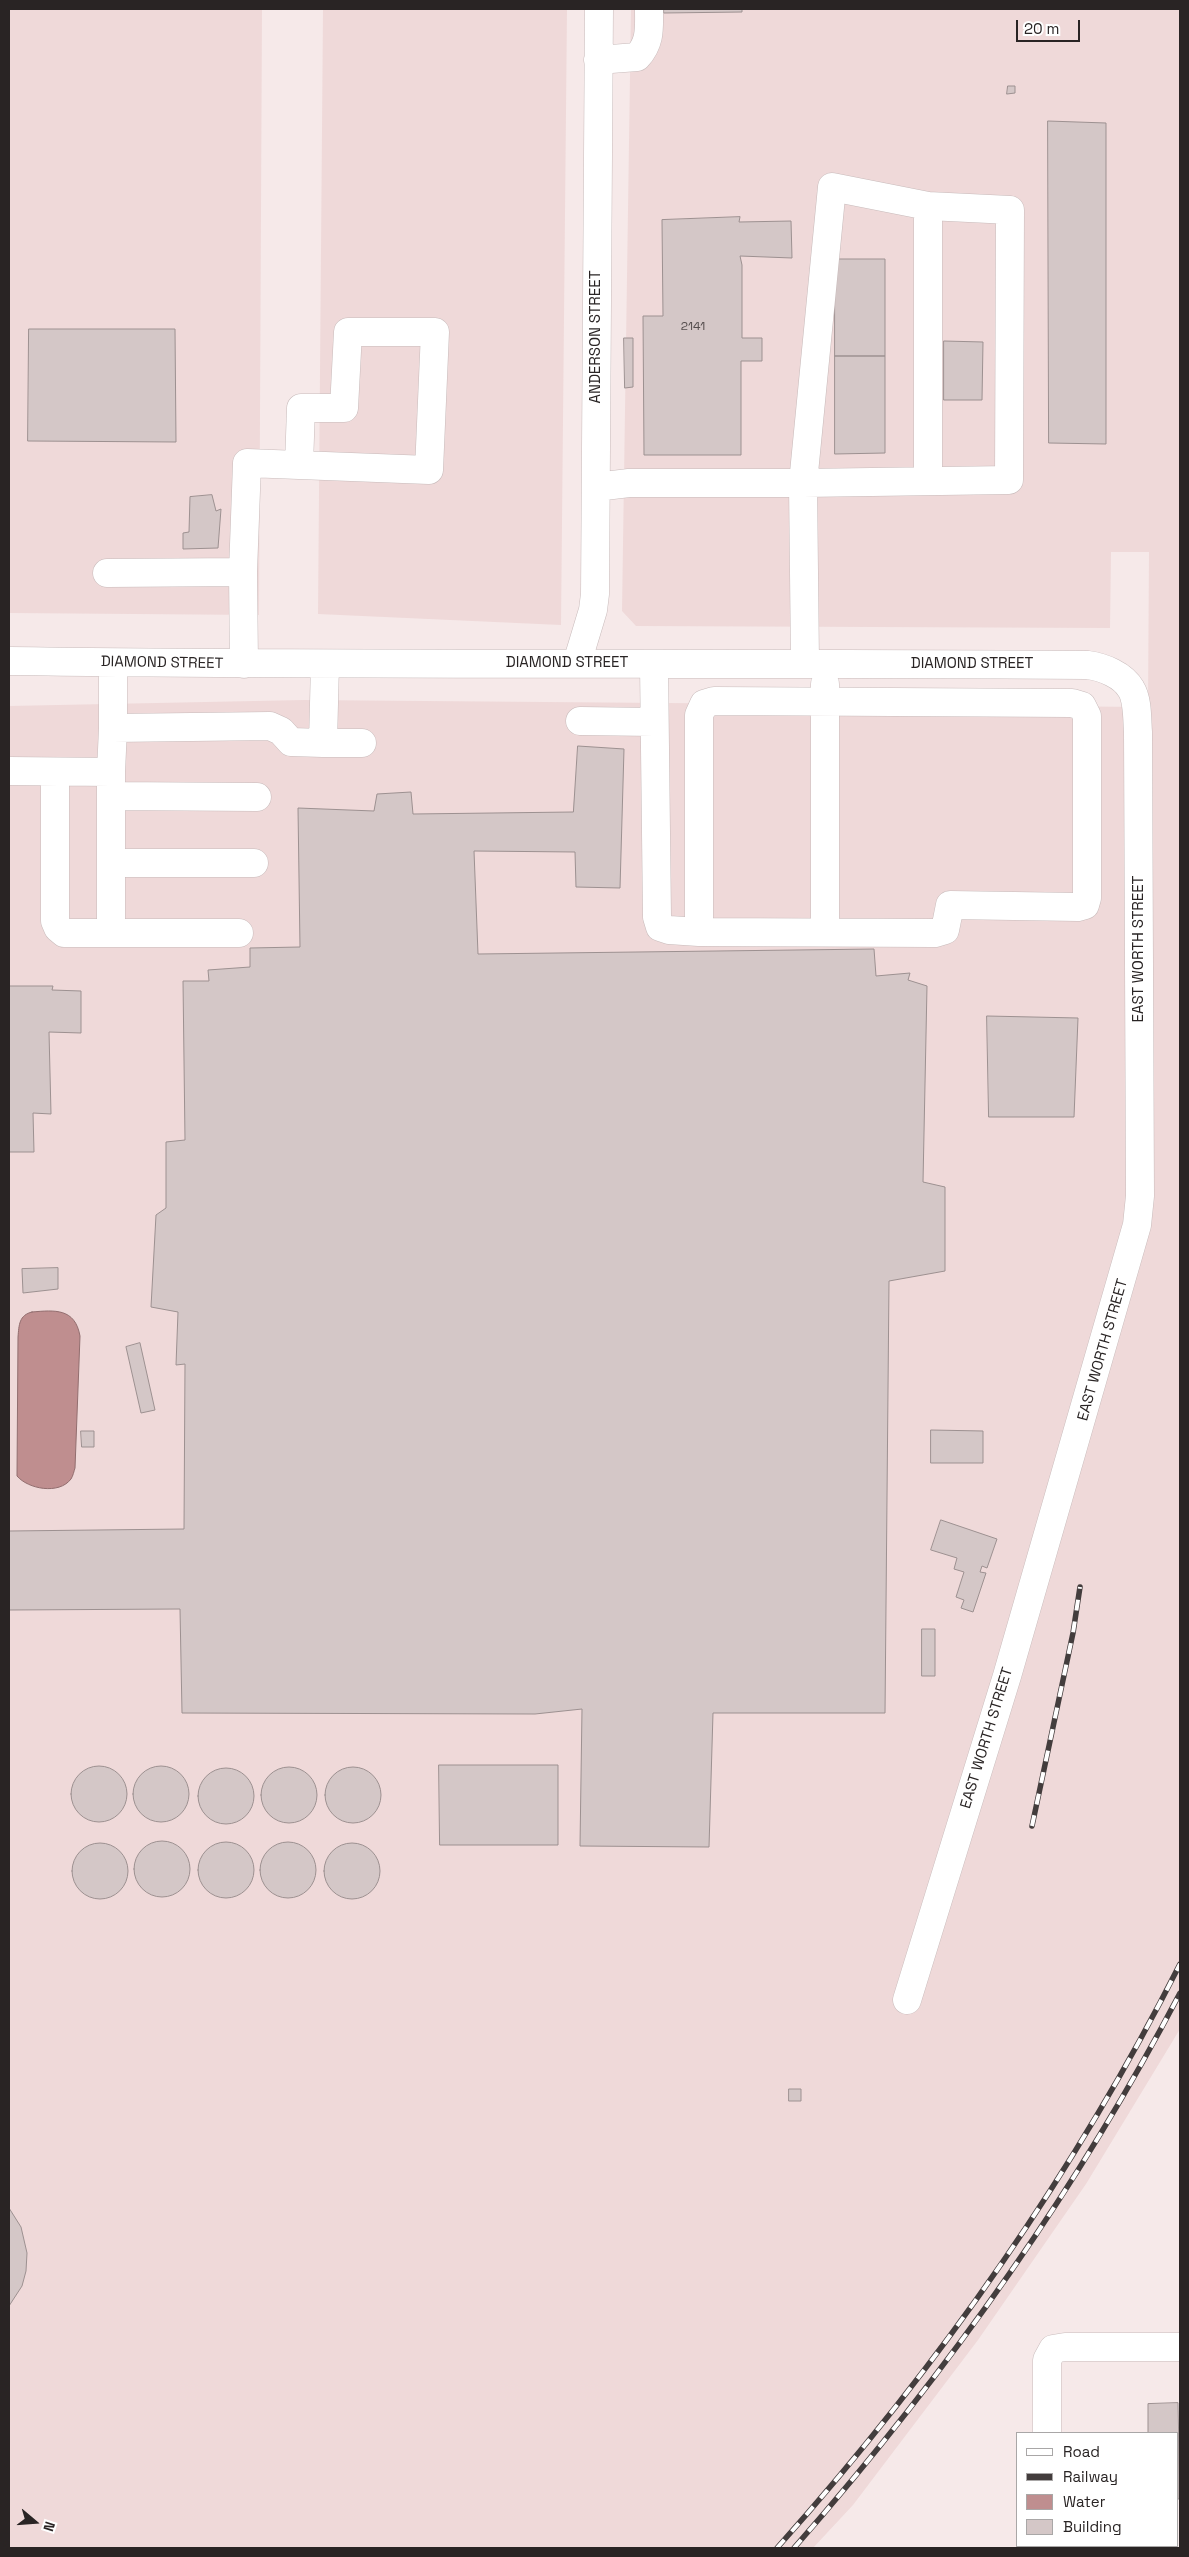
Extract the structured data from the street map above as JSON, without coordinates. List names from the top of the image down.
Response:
{
  "streets": {
    "street": ["ANDERSON STREET", "DIAMOND STREET", "EAST WORTH STREET"]
  },
  "crossings": [
    ["ANDERSON STREET", "DIAMOND STREET"],
    ["DIAMOND STREET", "EAST WORTH STREET"]
  ],
  "house_numbers": ["2141"],
  "legend": [
    "Road",
    "Railway",
    "Water",
    "Building"
  ],
  "scale_bar": "20 m",
  "north": "right"
}
